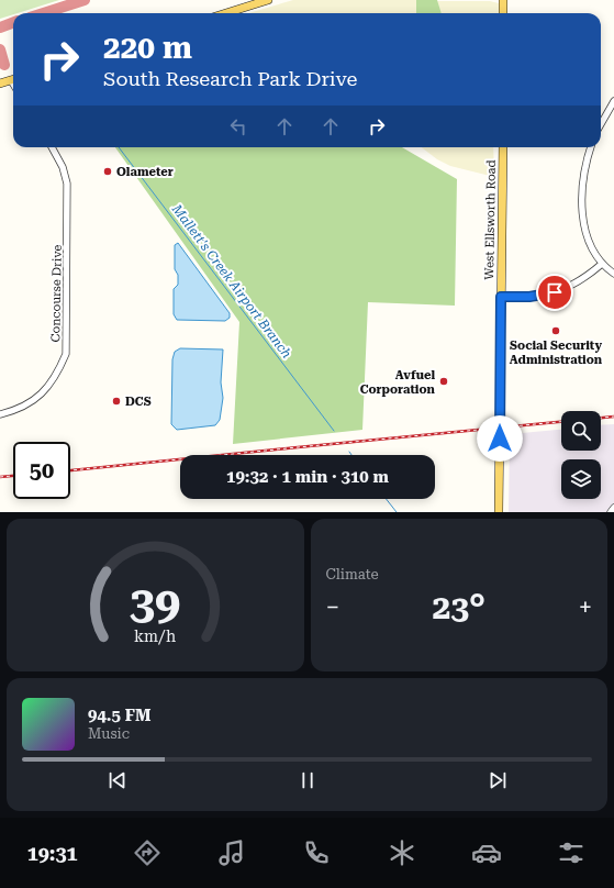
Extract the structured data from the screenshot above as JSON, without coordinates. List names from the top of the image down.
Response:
{
  "streets": {
    "main road": ["West Ellsworth Road"],
    "street": ["Concourse Drive"]
  },
  "water": ["Mallett's Creek Airport Branch"],
  "places": [
    "Olameter",
    "Social Security Administration",
    "Avfuel Corporation",
    "DCS"
  ],
  "page": {
    "turn": ["220 m", "South Research Park Drive"],
    "limit": "50",
    "trip": "19:32 · 1 min · 310 m",
    "tile": "Climate",
    "heat": ["−", "23°", "+"],
    "song": ["94.5 FM", "Music"],
    "tabs": "19:31",
    "gauge": ["39", "km/h"]
  }
}
